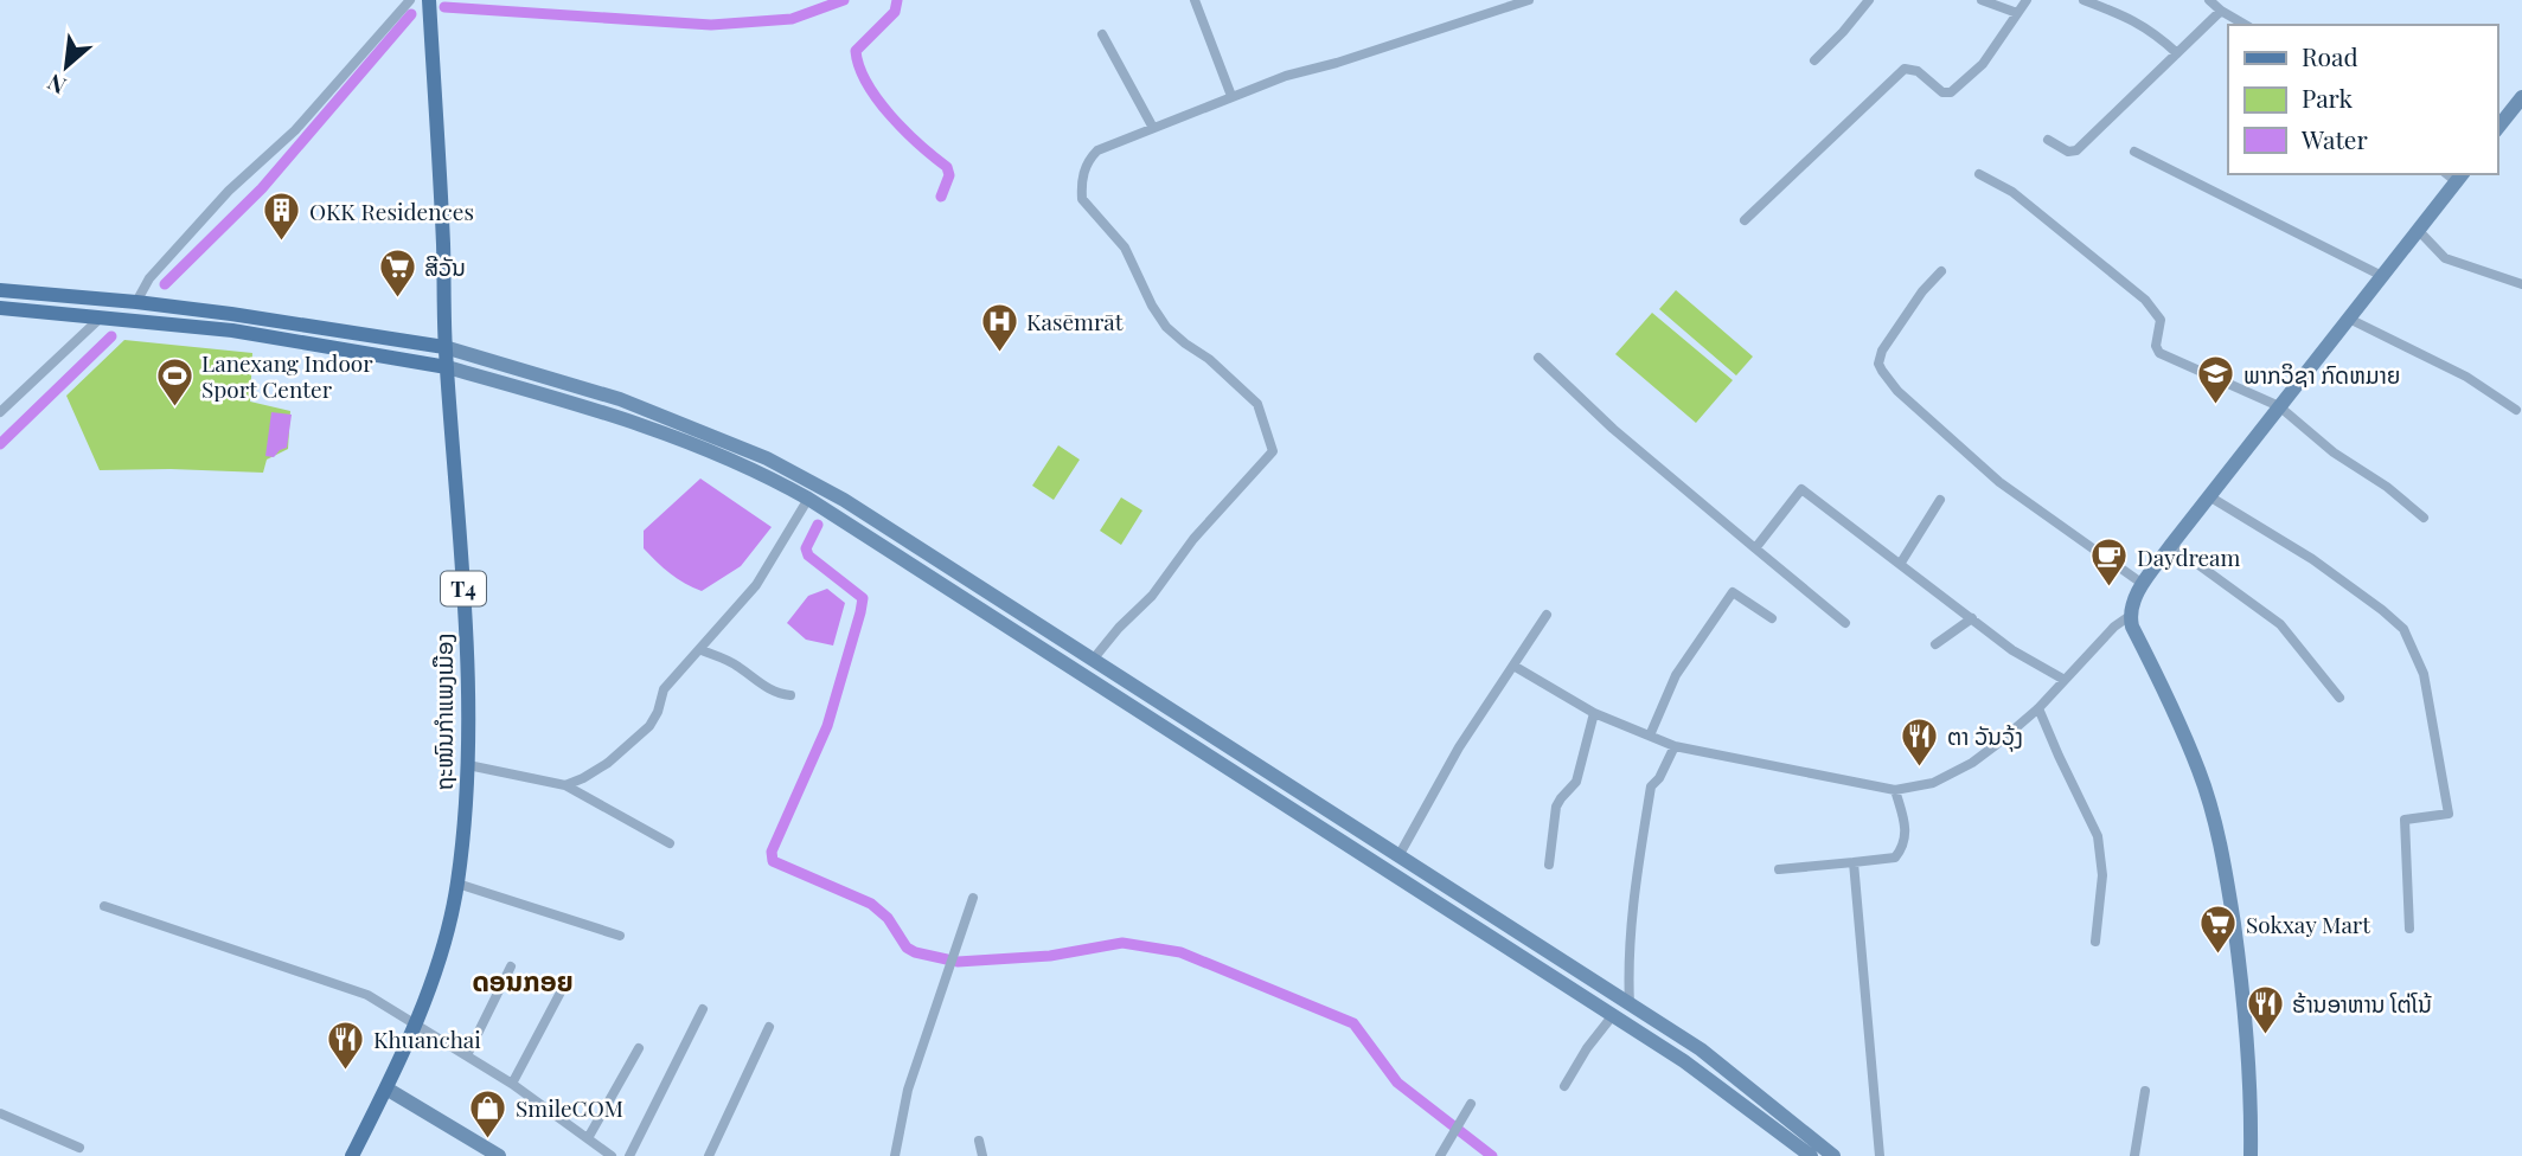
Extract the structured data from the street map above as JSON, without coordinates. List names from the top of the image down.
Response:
{
  "streets": {
    "main road": ["T4", "ຖະໜົນກຳແພງເມືອງ"]
  },
  "districts": ["ດອນກອຍ"],
  "places": {
    "building": ["OKK Residences"],
    "supermarket": ["ສີວັນ", "Sokxay Mart"],
    "hospital": ["Kasēmrāt"],
    "school or university": ["ພາກວິຊາ ກົດຫມາຍ"],
    "sports": ["Lanexang Indoor Sport Center"],
    "cafe": ["Daydream"],
    "restaurant": ["ຕາ ວັນວຸ້ງ", "ຮ້ານອາຫານ ໂຕ່ໂນ້", "Khuanchai"],
    "shop": ["SmileCOM"]
  },
  "legend": ["Road", "Park", "Water"],
  "north": "bottom left"
}
